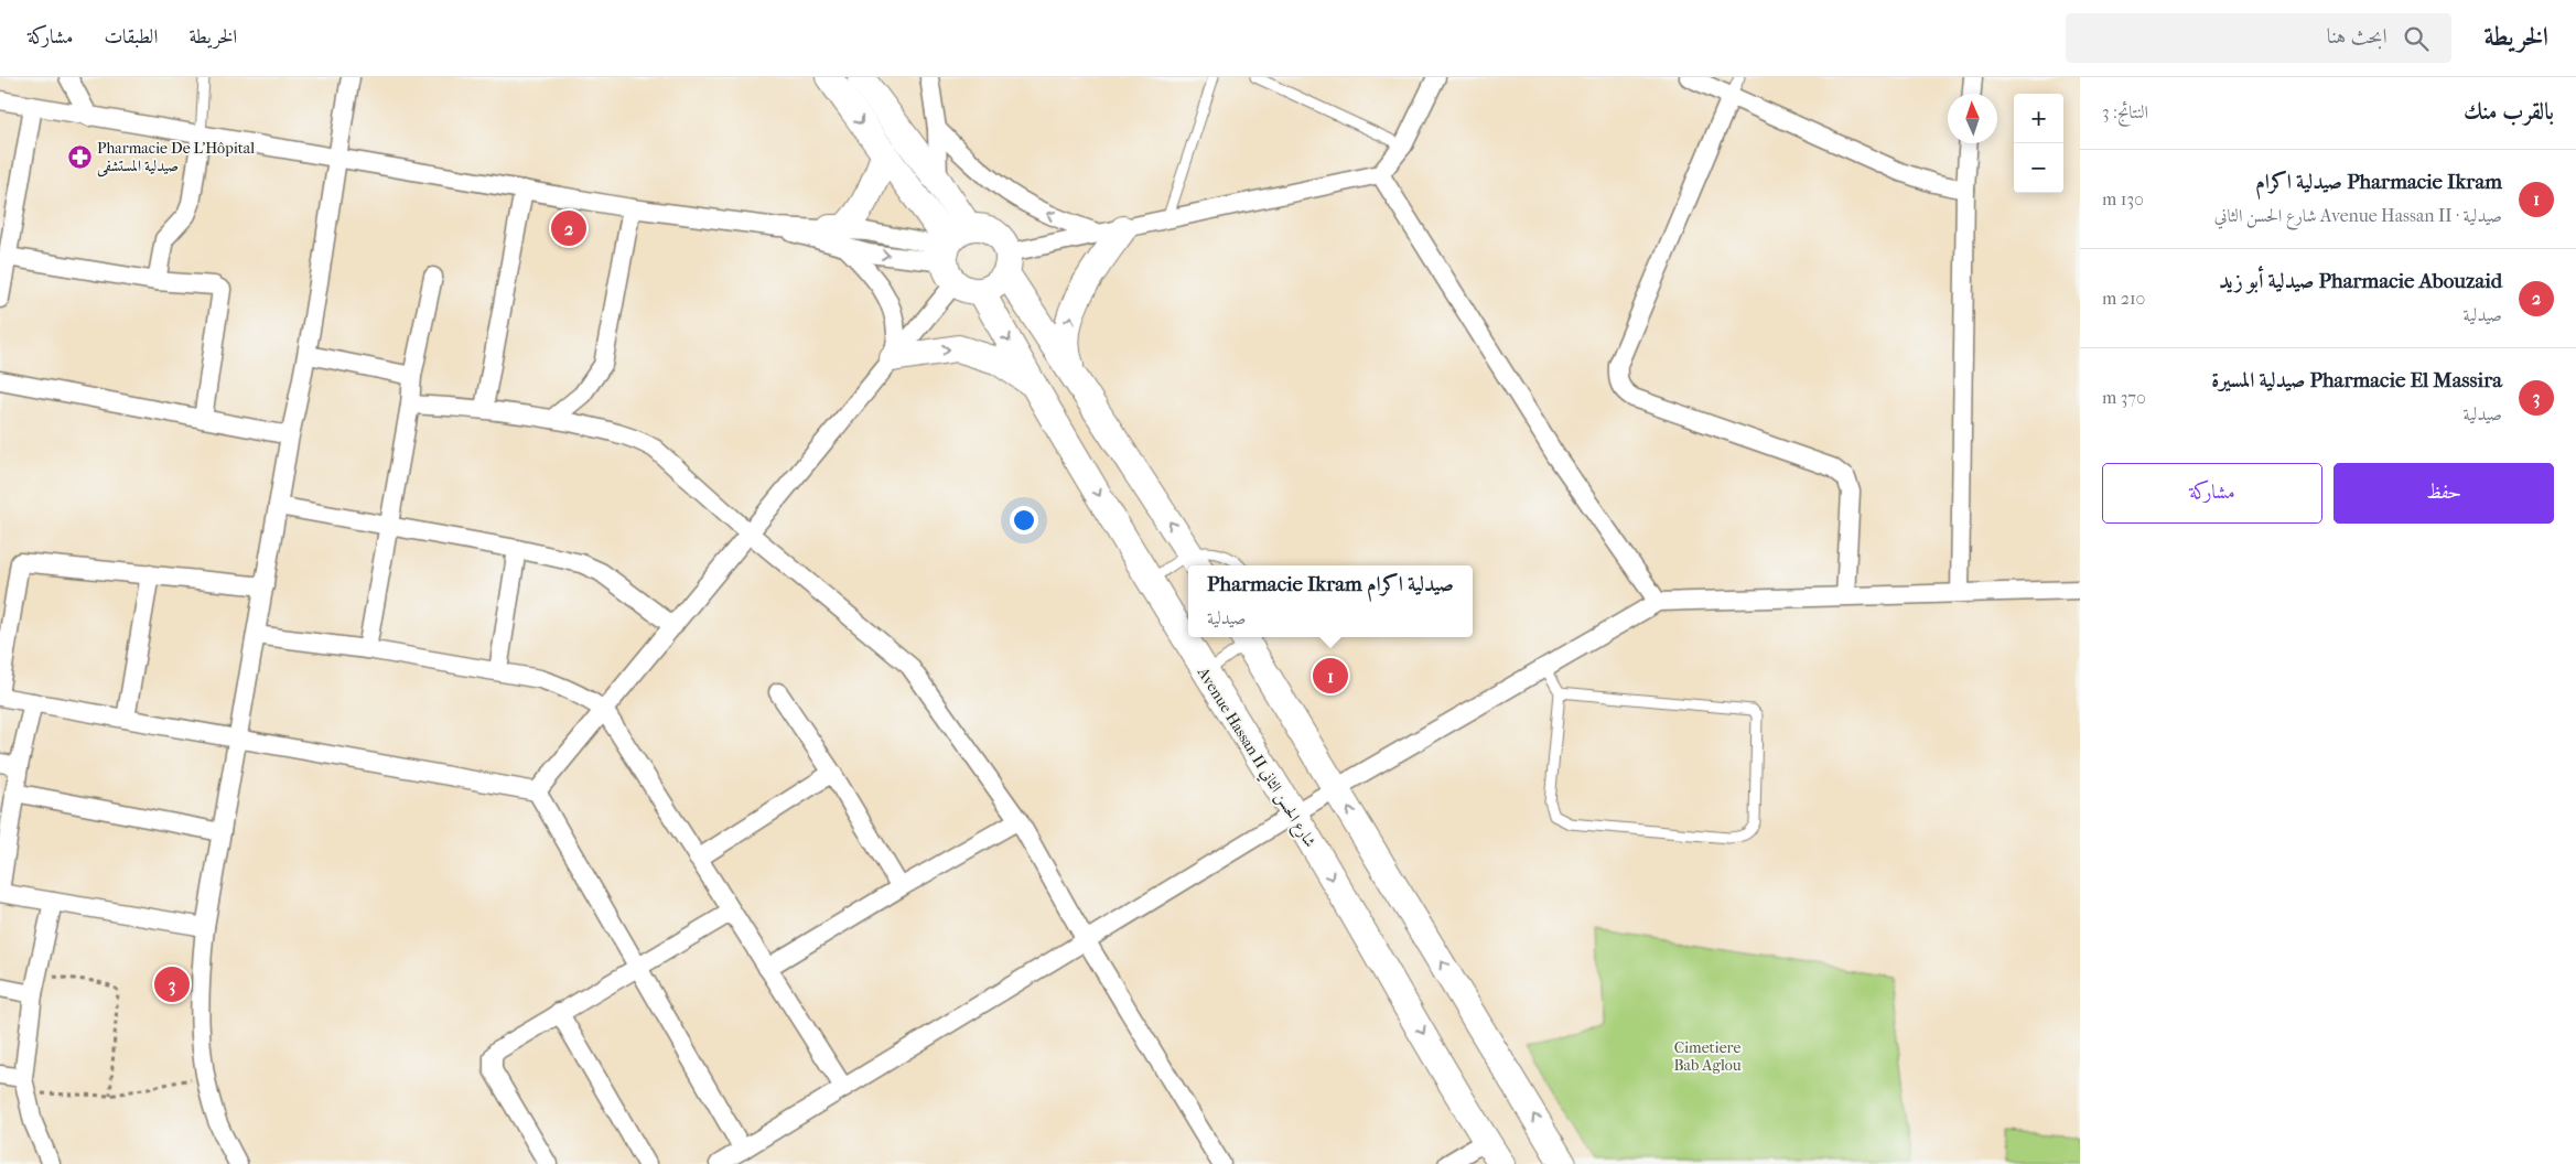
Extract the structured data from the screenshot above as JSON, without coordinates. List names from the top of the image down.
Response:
{
  "streets": {
    "street": ["Avenue Hassan II شارع الحسن الثاني"]
  },
  "parks": ["Cimetiere Bab Aglou"],
  "places": {
    "pharmacy": ["Pharmacie De L'Hôpital صيدلية المستشفى"]
  },
  "north": "top",
  "page": {
    "header": "الخريطة",
    "search": "ابحث هنا",
    "nav": ["الخريطة", "الطبقات", "مشاركة"],
    "heading": ["بالقرب منك", "النتائج: 3"],
    "map_buttons": ["+", "−"],
    "list": [
      {
        "mark": "1",
        "name": "Pharmacie Ikram صيدلية اكرام",
        "note": "صيدلية · Avenue Hassan II شارع الحسن الثاني",
        "value": "130 m"
      },
      {
        "mark": "2",
        "name": "Pharmacie Abouzaid صيدلية أبو زيد",
        "note": "صيدلية",
        "value": "210 m"
      },
      {
        "mark": "3",
        "name": "Pharmacie El Massira صيدلية المسيرة",
        "note": "صيدلية",
        "value": "370 m"
      }
    ],
    "pins": ["2", "1", "3"],
    "buttons": ["حفظ", "مشاركة"],
    "popup": ["Pharmacie Ikram صيدلية اكرام", "صيدلية"]
  }
}
